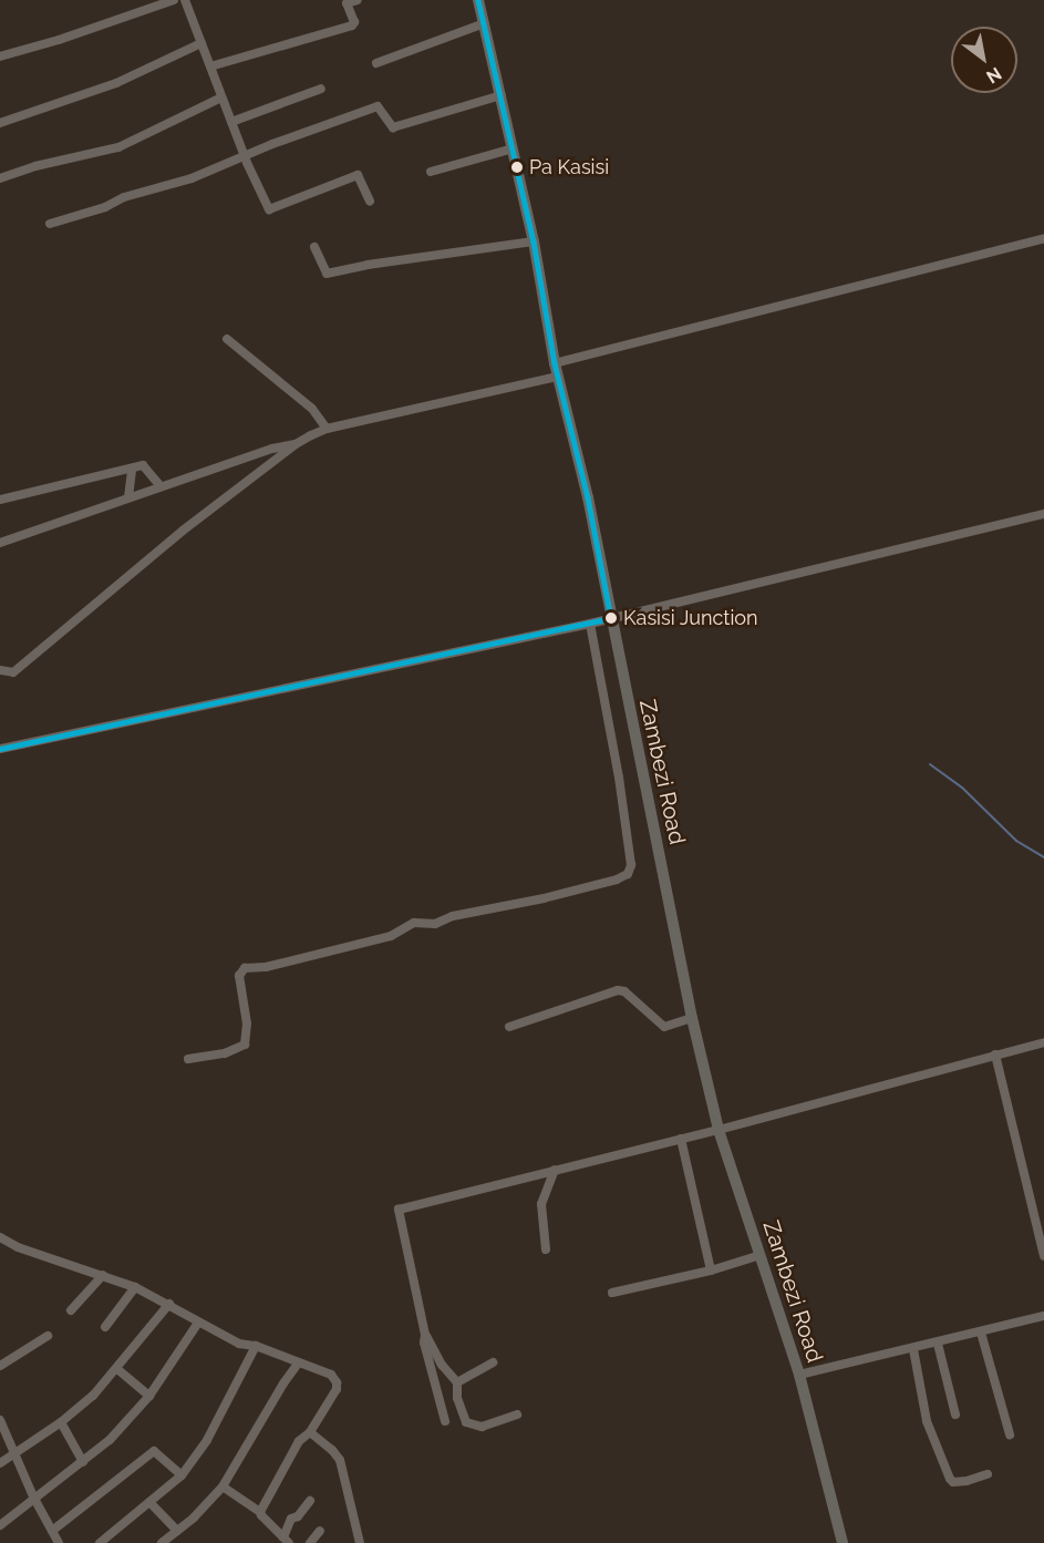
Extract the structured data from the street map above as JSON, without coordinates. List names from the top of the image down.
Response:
{
  "streets": {
    "main road": ["Zambezi Road"]
  },
  "places": ["Pa Kasisi", "Kasisi Junction"],
  "north": "bottom right"
}
